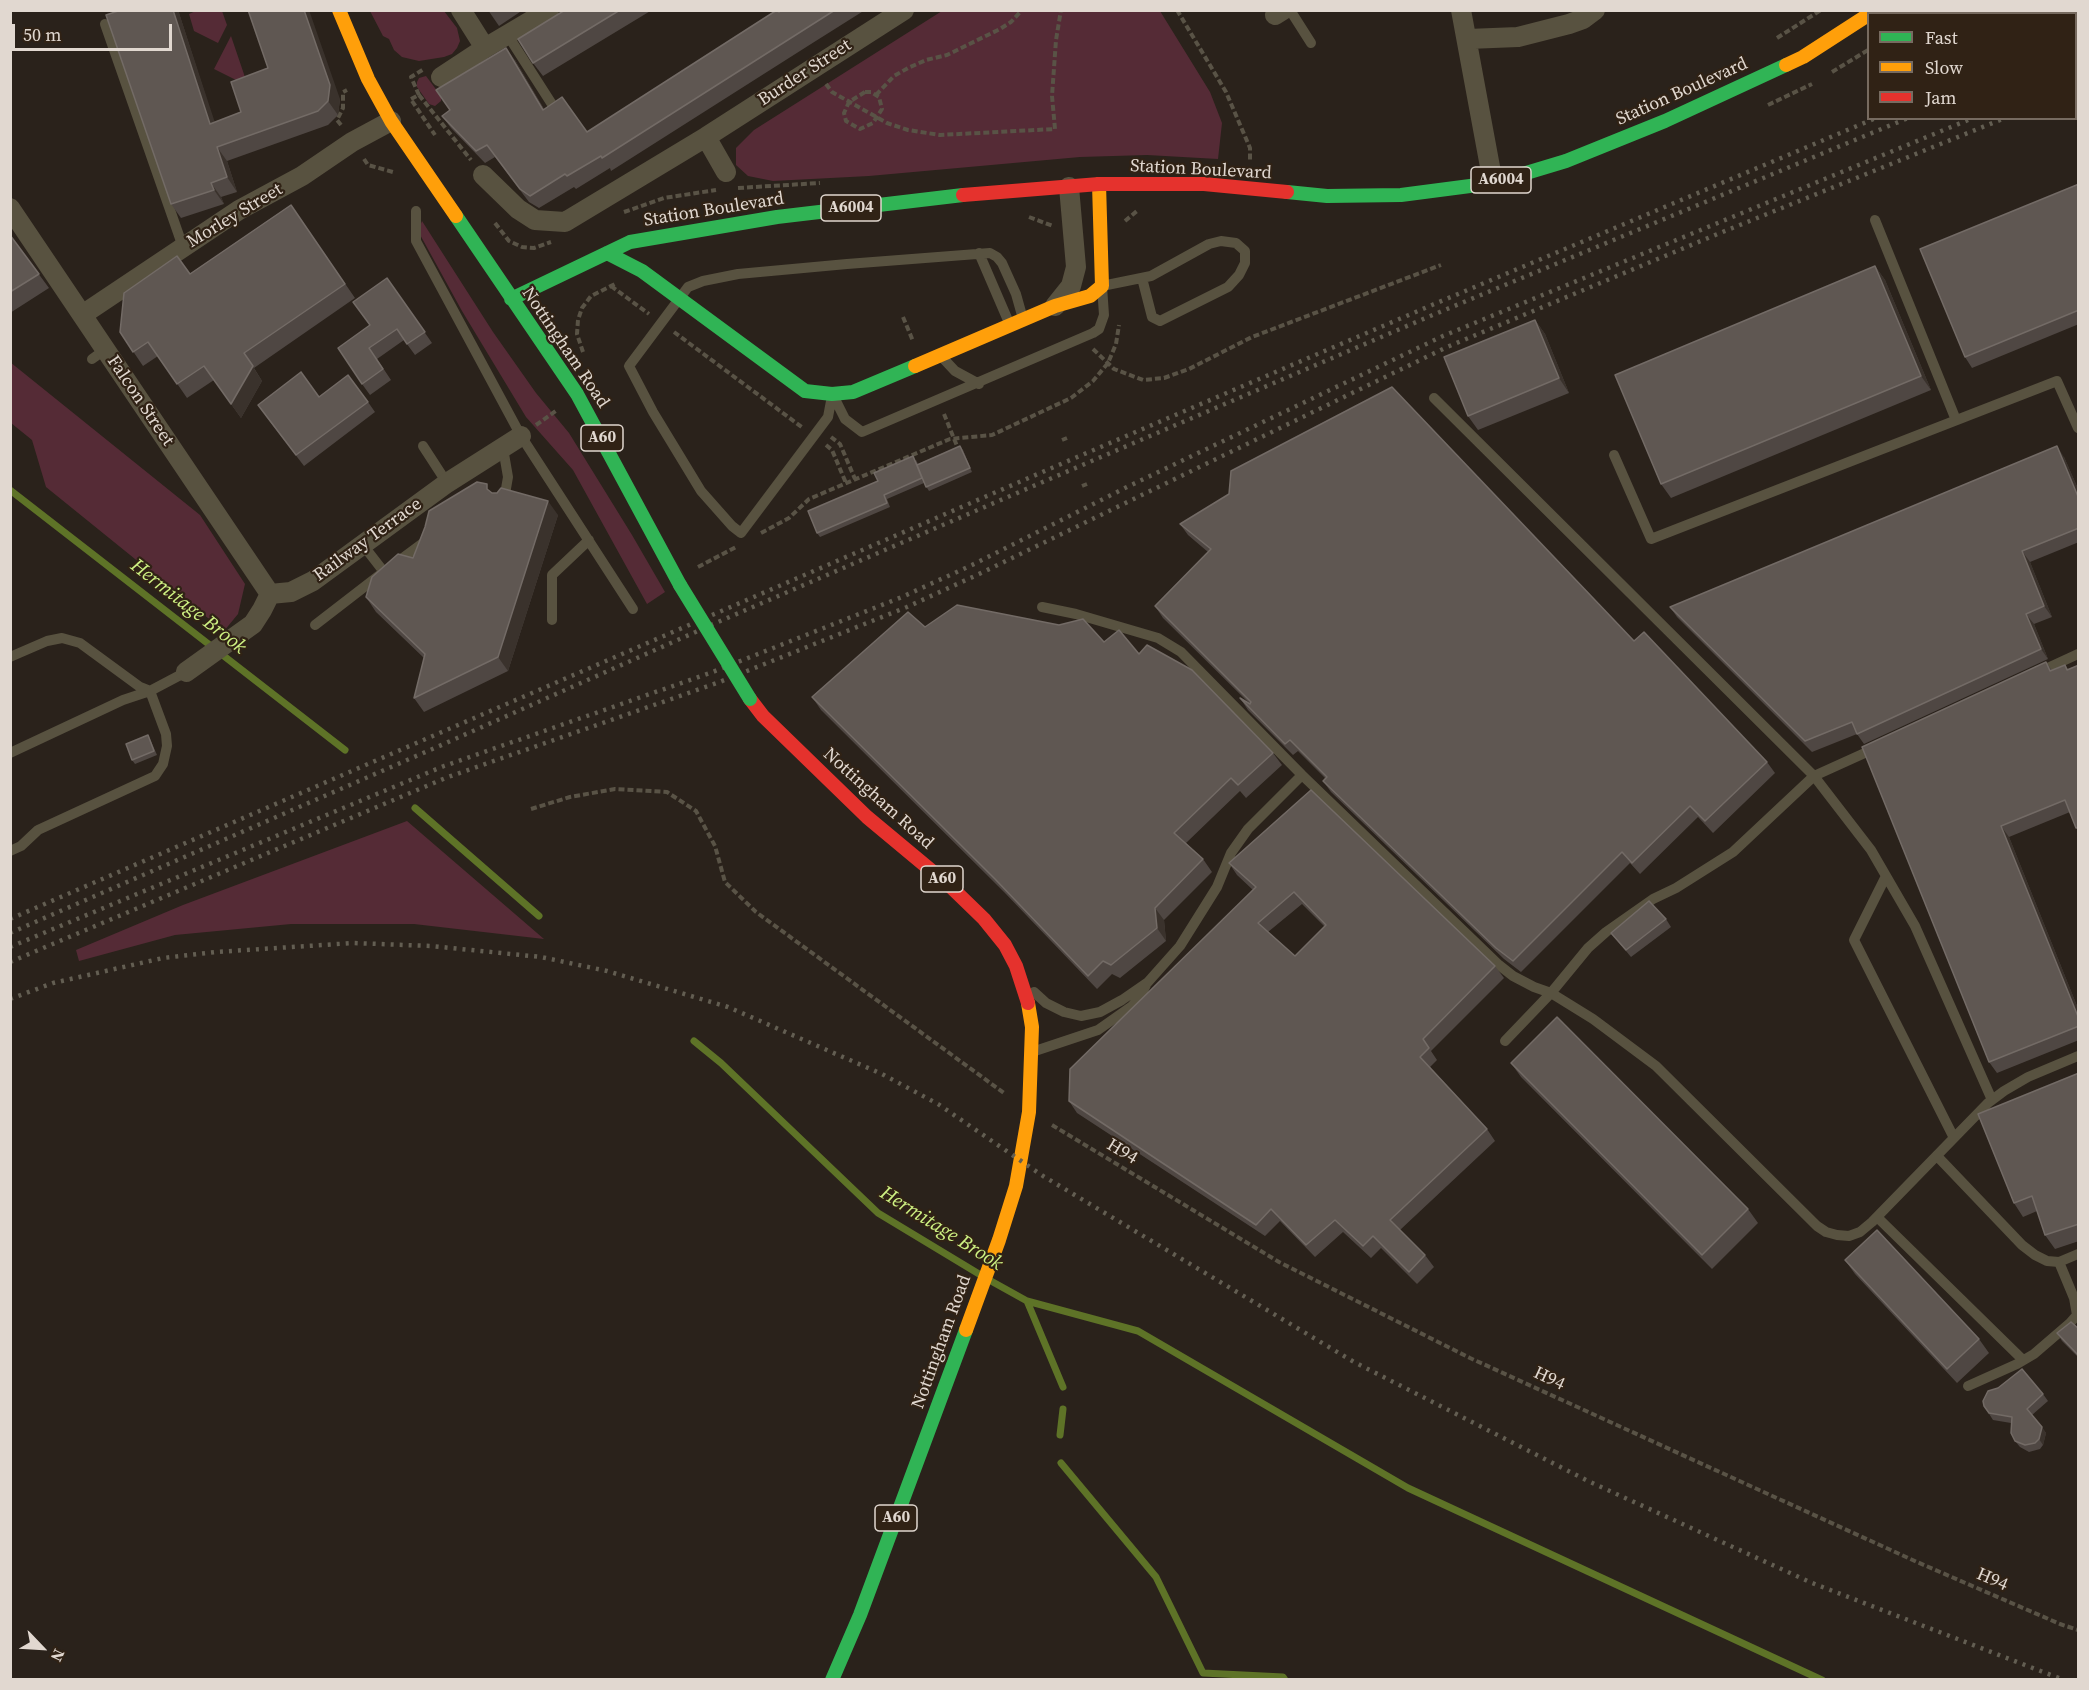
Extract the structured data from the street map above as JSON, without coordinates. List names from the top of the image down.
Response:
{
  "streets": {
    "main road": [
      "Station Boulevard",
      "A6004",
      "Nottingham Road",
      "A60"
    ],
    "street": [
      "Burder Street",
      "Morley Street",
      "Falcon Street",
      "Railway Terrace"
    ],
    "path": ["H94"]
  },
  "crossings": [
    ["Station Boulevard", "Nottingham Road"],
    ["Morley Street", "Nottingham Road"],
    ["Morley Street", "Falcon Street"],
    ["Nottingham Road", "H94"],
    ["Falcon Street", "Railway Terrace"]
  ],
  "water": ["Hermitage Brook"],
  "legend": ["Fast", "Slow", "Jam"],
  "scale_bar": "50 m",
  "north": "bottom right"
}
